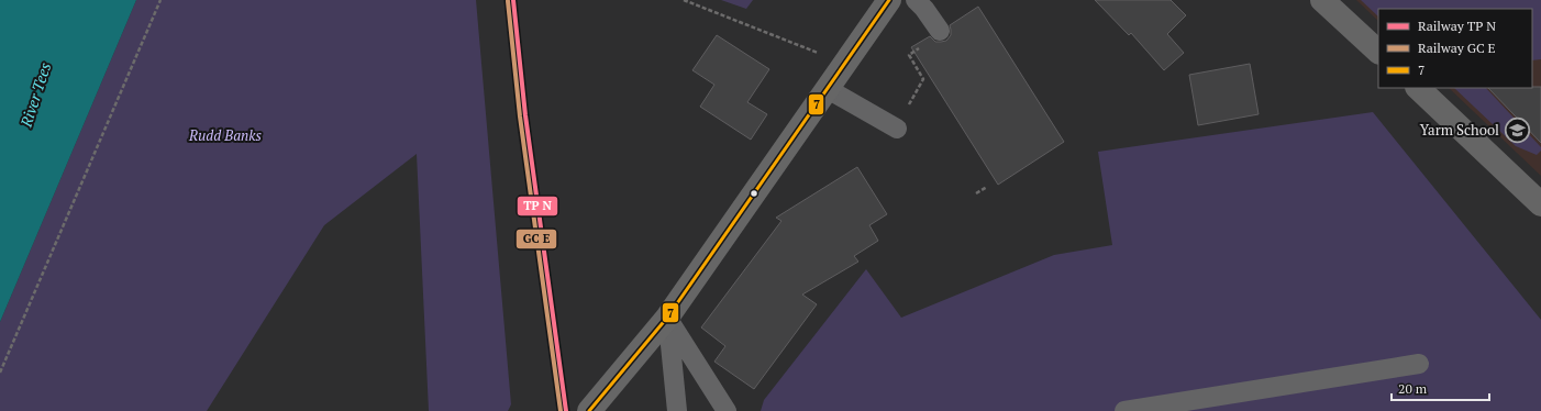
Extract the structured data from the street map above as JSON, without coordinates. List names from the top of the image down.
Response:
{
  "water": ["River Tees"],
  "parks": ["Rudd Banks"],
  "places": {
    "school or university": ["Yarm School"]
  },
  "lines": ["transit line 7"],
  "legend": ["Railway TP N", "Railway GC E", "7"],
  "scale_bar": "20 m"
}
